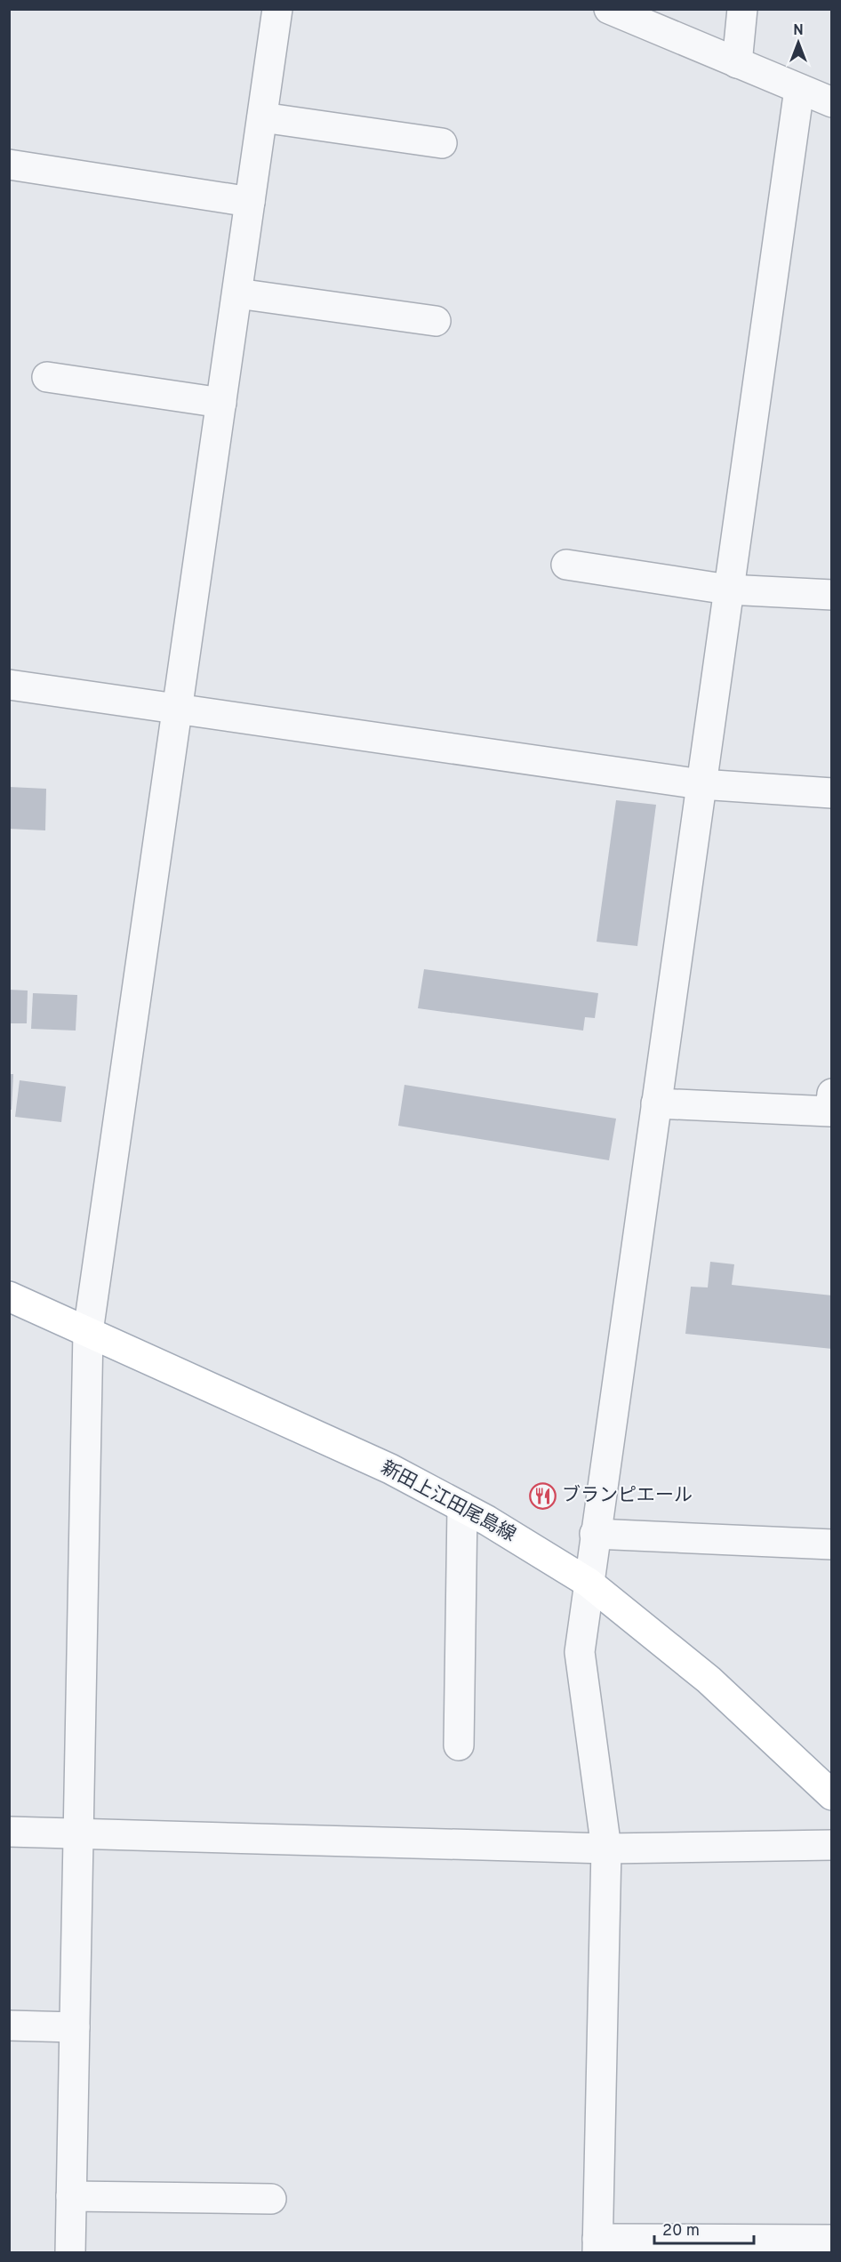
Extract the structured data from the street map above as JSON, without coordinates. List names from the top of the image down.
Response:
{
  "streets": {
    "main road": ["新田上江田尾島線"]
  },
  "places": {
    "restaurant": ["ブランピエール"]
  },
  "scale_bar": "20 m",
  "north": "top"
}
